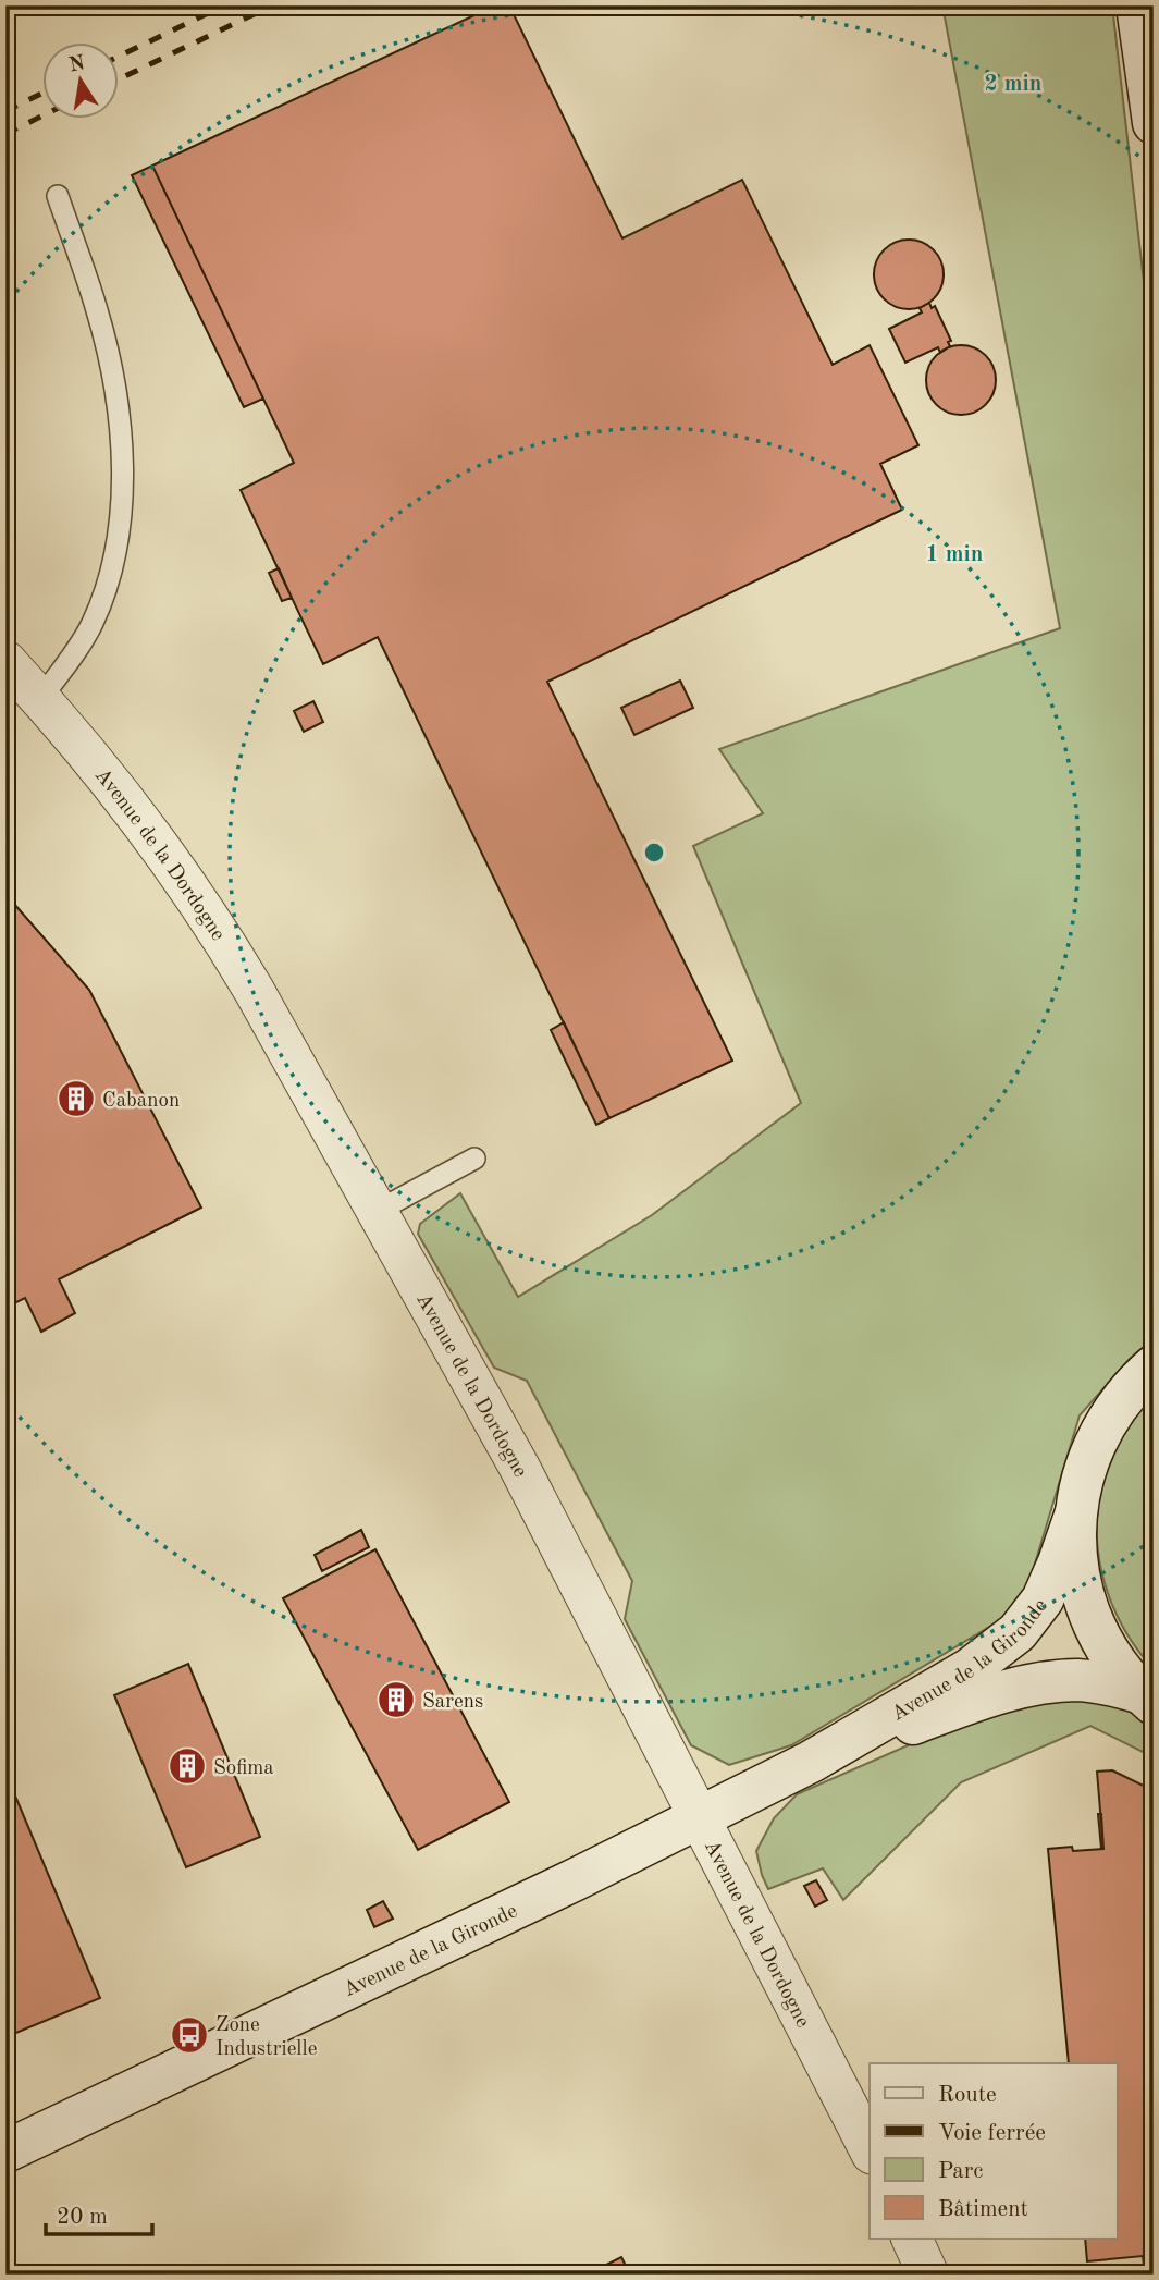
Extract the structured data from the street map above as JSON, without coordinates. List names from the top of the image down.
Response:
{
  "streets": {
    "street": ["Avenue de la Dordogne", "Avenue de la Gironde"]
  },
  "crossings": [
    ["Avenue de la Dordogne", "Avenue de la Gironde"]
  ],
  "places": {
    "building": ["Cabanon", "Sarens", "Sofima"],
    "bus stop": ["Zone Industrielle"]
  },
  "legend": [
    "Route",
    "Voie ferrée",
    "Parc",
    "Bâtiment"
  ],
  "scale_bar": "20 m",
  "north": "top",
  "rings": ["2 min", "1 min"]
}
